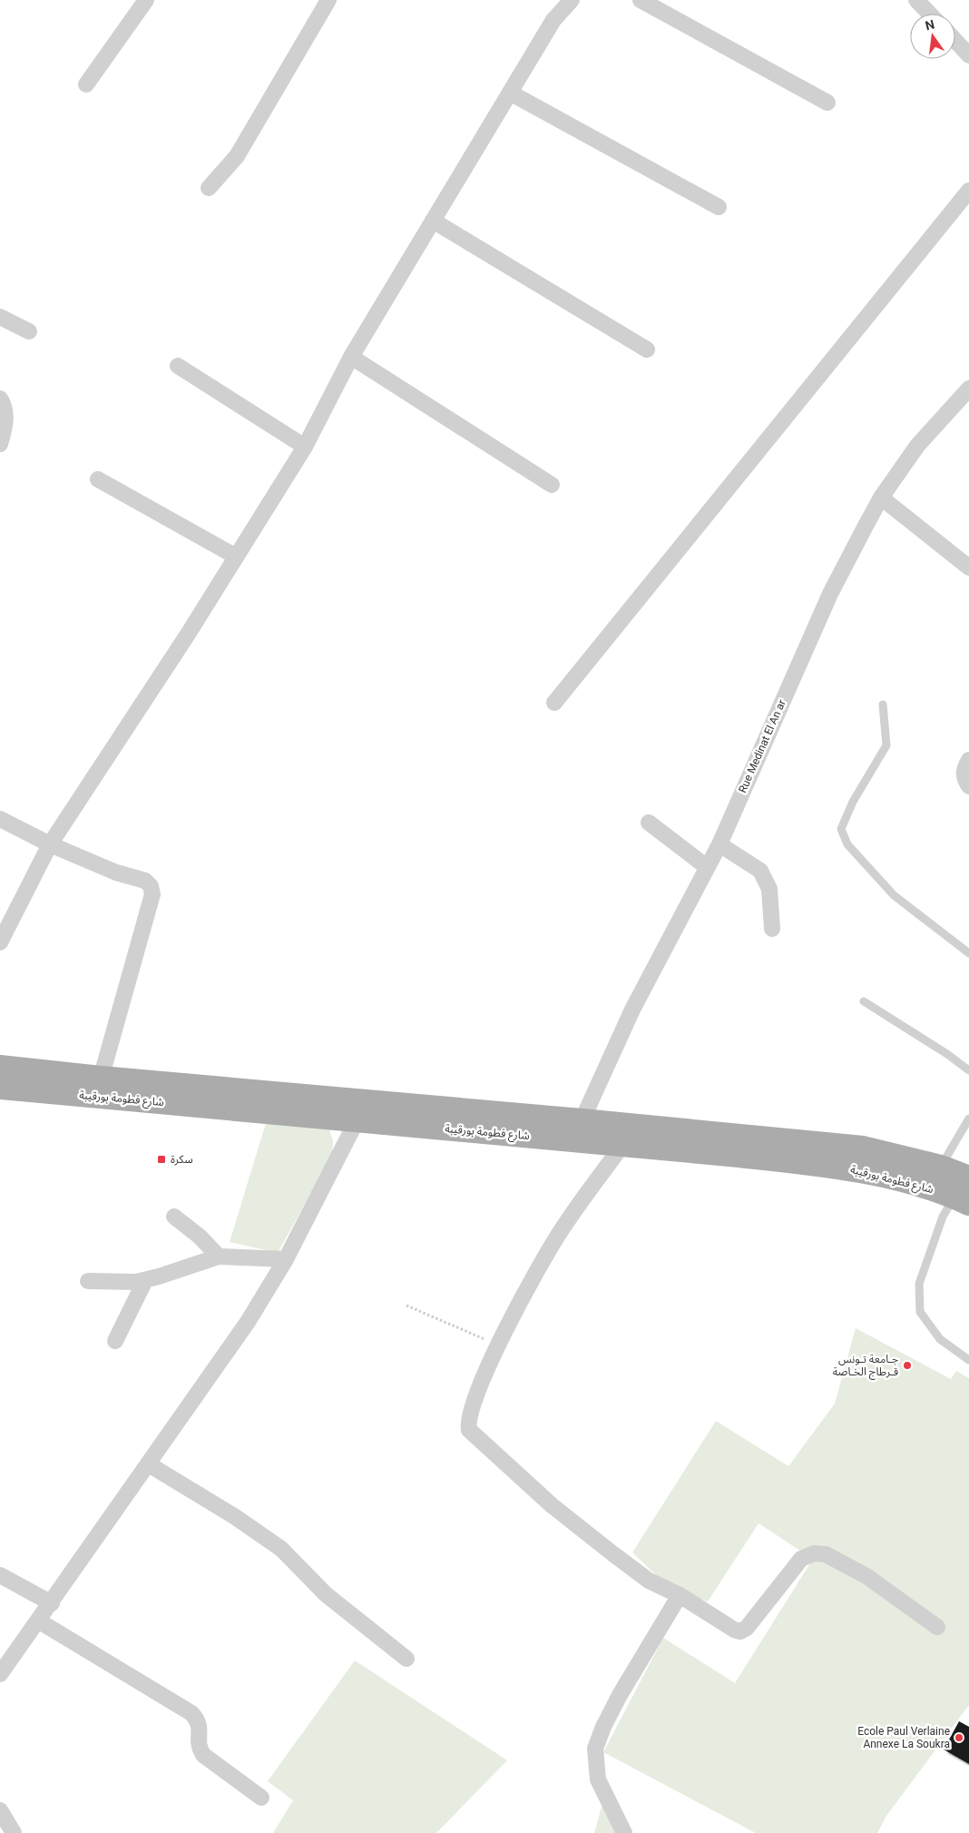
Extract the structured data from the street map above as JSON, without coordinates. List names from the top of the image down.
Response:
{
  "streets": {
    "main road": ["شارع فطومة بورقيبة"],
    "street": ["Rue Medinat El An ar"]
  },
  "crossings": [
    ["Rue Medinat El An ar", "شارع فطومة بورقيبة"]
  ],
  "places": {
    "transit": ["سكرة"],
    "other": ["جـامعة تـونس قـرطاج الخـاصة", "Ecole Paul Verlaine Annexe La Soukra"]
  },
  "north": "top"
}
